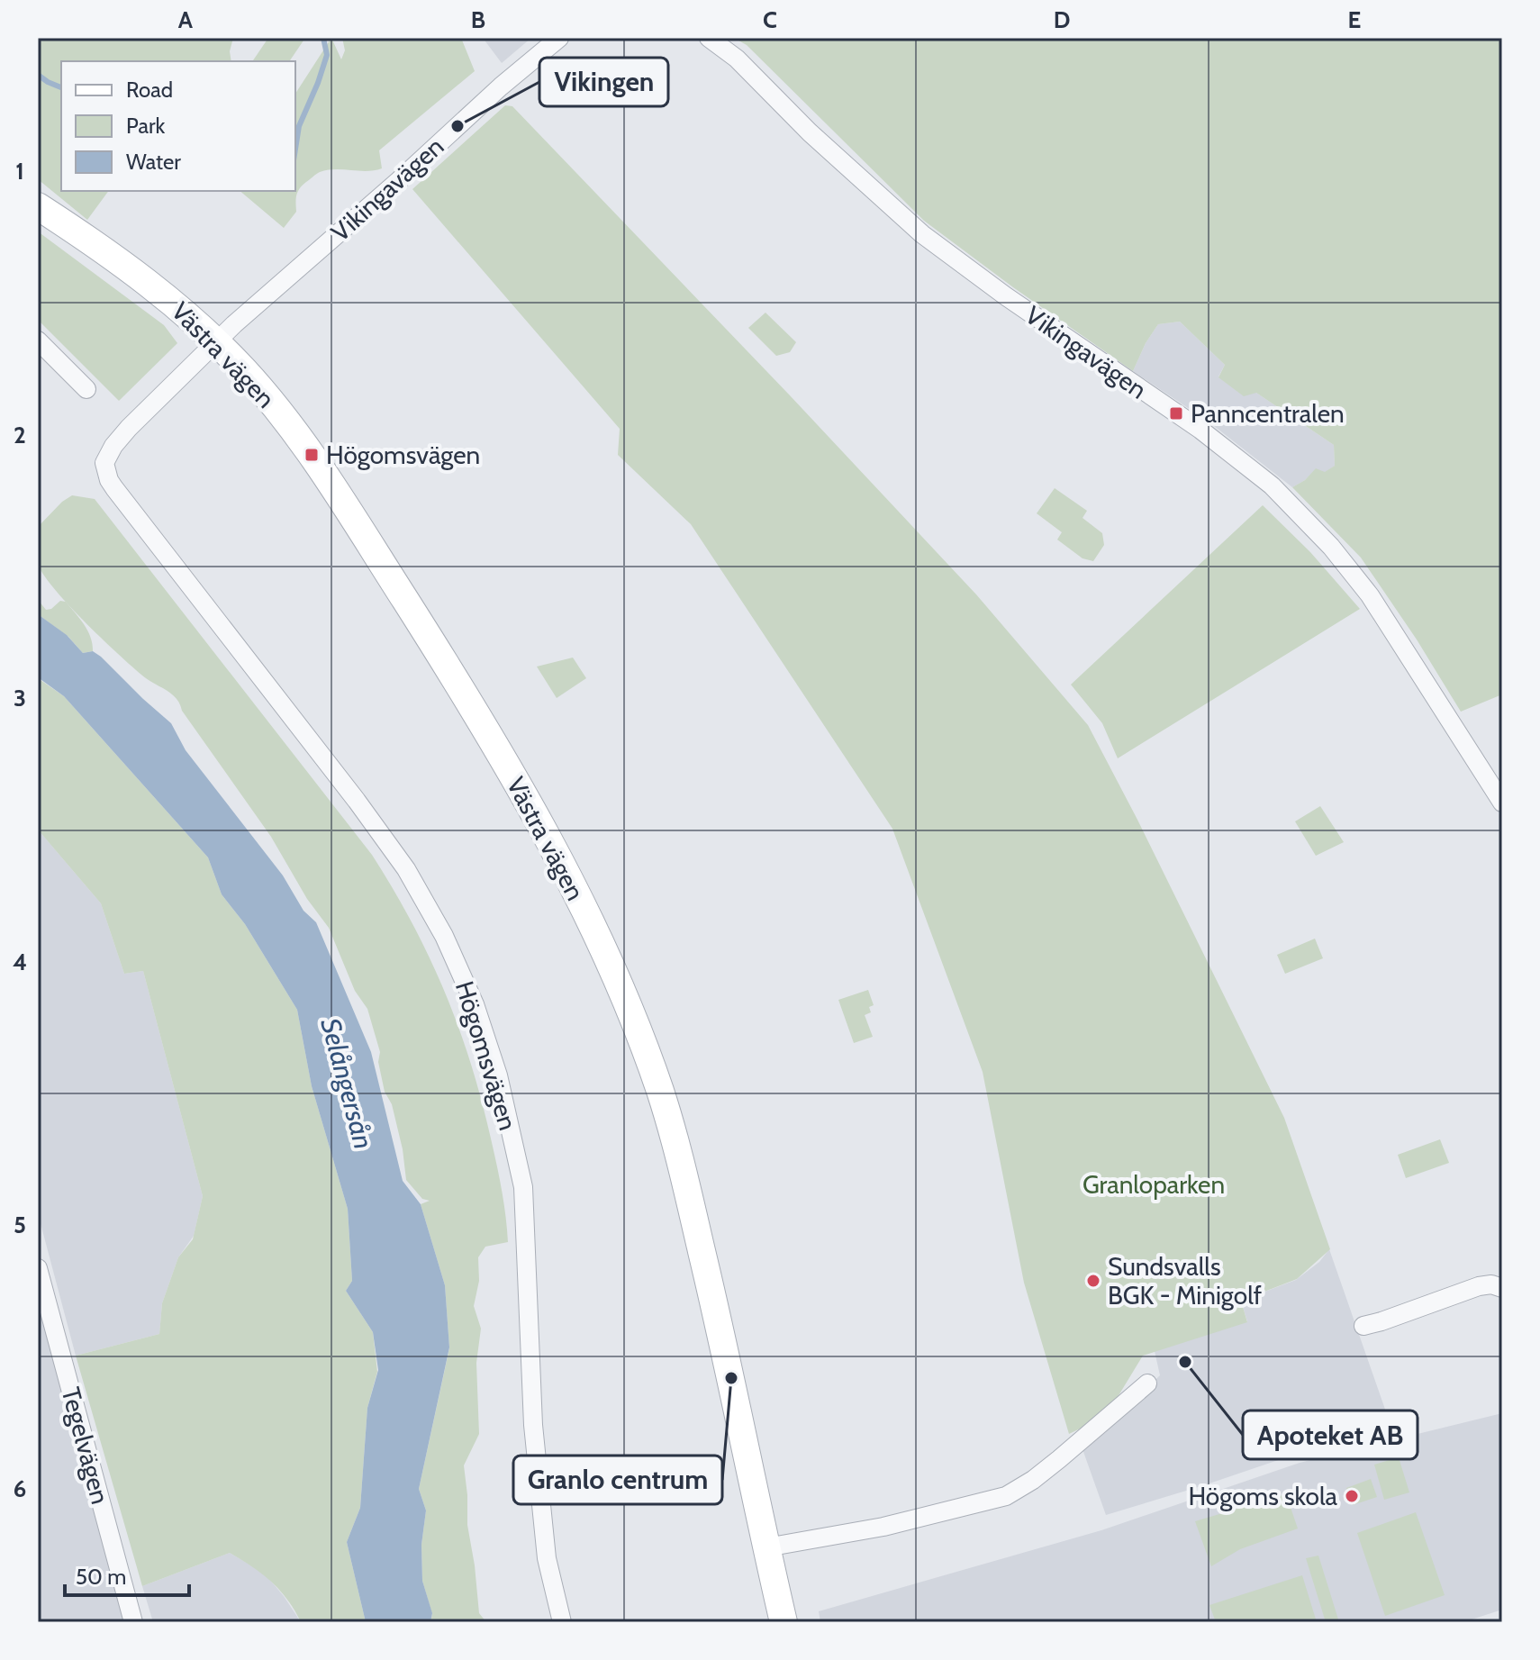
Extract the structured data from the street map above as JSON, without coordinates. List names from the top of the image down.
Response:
{
  "streets": {
    "street": [
      "Vikingavägen",
      "Västra vägen",
      "Högomsvägen",
      "Tegelvägen"
    ]
  },
  "crossings": [
    ["Vikingavägen", "Västra vägen"],
    ["Vikingavägen", "Högomsvägen"],
    ["Västra vägen", "Högomsvägen"]
  ],
  "water": ["Selångersån"],
  "parks": ["Granloparken"],
  "places": {
    "other": [
      "Vikingen",
      "Sundsvalls BGK - Minigolf",
      "Apoteket AB",
      "Granlo centrum",
      "Högoms skola"
    ],
    "transit": ["Panncentralen", "Högomsvägen"]
  },
  "legend": ["Road", "Park", "Water"],
  "scale_bar": "50 m",
  "grid": {
    "columns": [
      "A",
      "B",
      "C",
      "D",
      "E"
    ],
    "rows": [
      "1",
      "2",
      "3",
      "4",
      "5",
      "6"
    ]
  }
}
